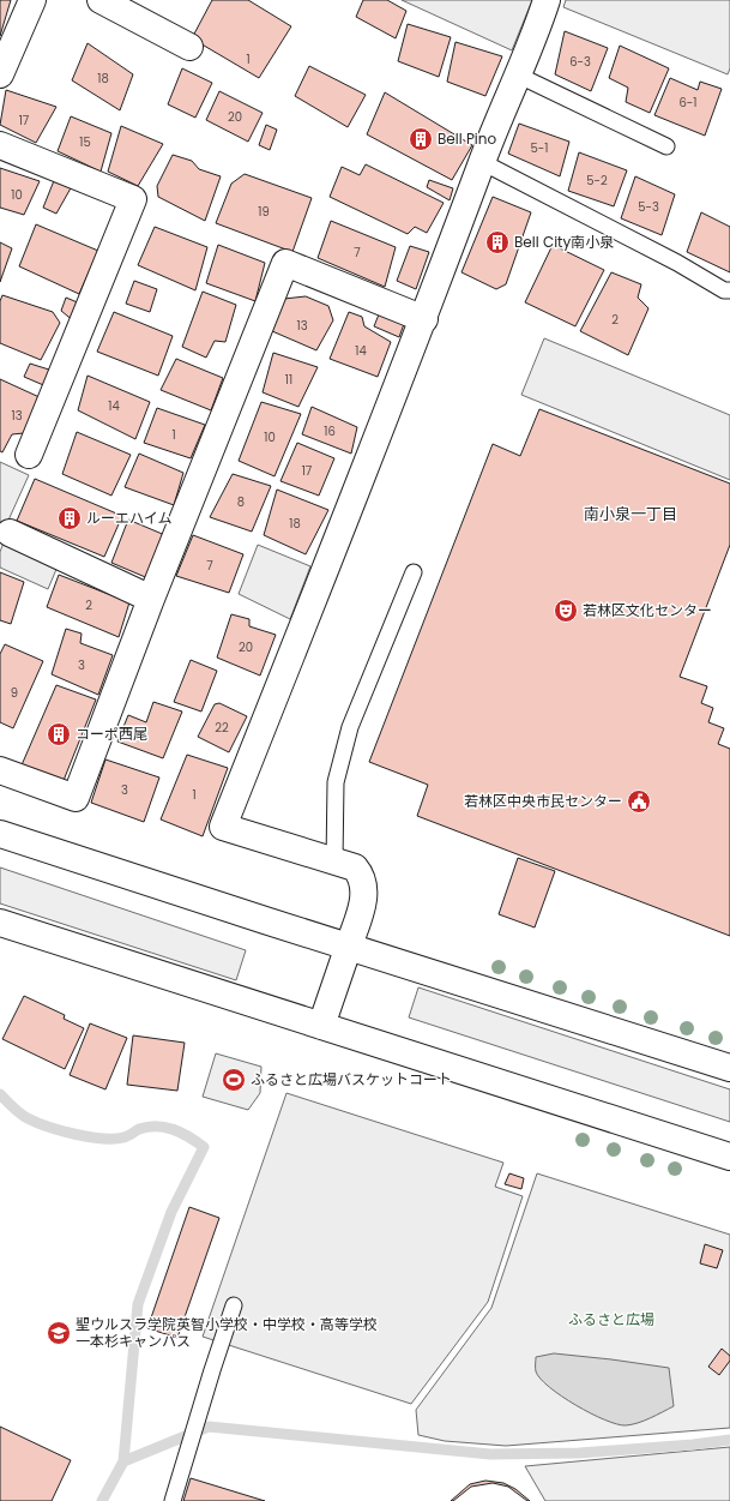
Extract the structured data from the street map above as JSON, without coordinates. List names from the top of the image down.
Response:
{
  "districts": ["南小泉一丁目"],
  "parks": ["ふるさと広場"],
  "places": {
    "building": [
      "Bell Pino",
      "Bell City南小泉",
      "ルーエハイム",
      "コーポ西尾"
    ],
    "theatre": ["若林区文化センター"],
    "public building": ["若林区中央市民センター"],
    "sports": ["ふるさと広場バスケットコート"],
    "school or university": ["聖ウルスラ学院英智小学校・中学校・高等学校 一本杉キャンパス"]
  },
  "house_numbers": [
    "1",
    "6-3",
    "18",
    "6-1",
    "20",
    "17",
    "15",
    "5-1",
    "5-2",
    "10",
    "5-3",
    "19",
    "7",
    "2",
    "13",
    "14",
    "11",
    "14",
    "13",
    "16",
    "1",
    "10",
    "17",
    "8",
    "18",
    "7",
    "2",
    "20",
    "3",
    "9",
    "22",
    "3",
    "1"
  ]
}
